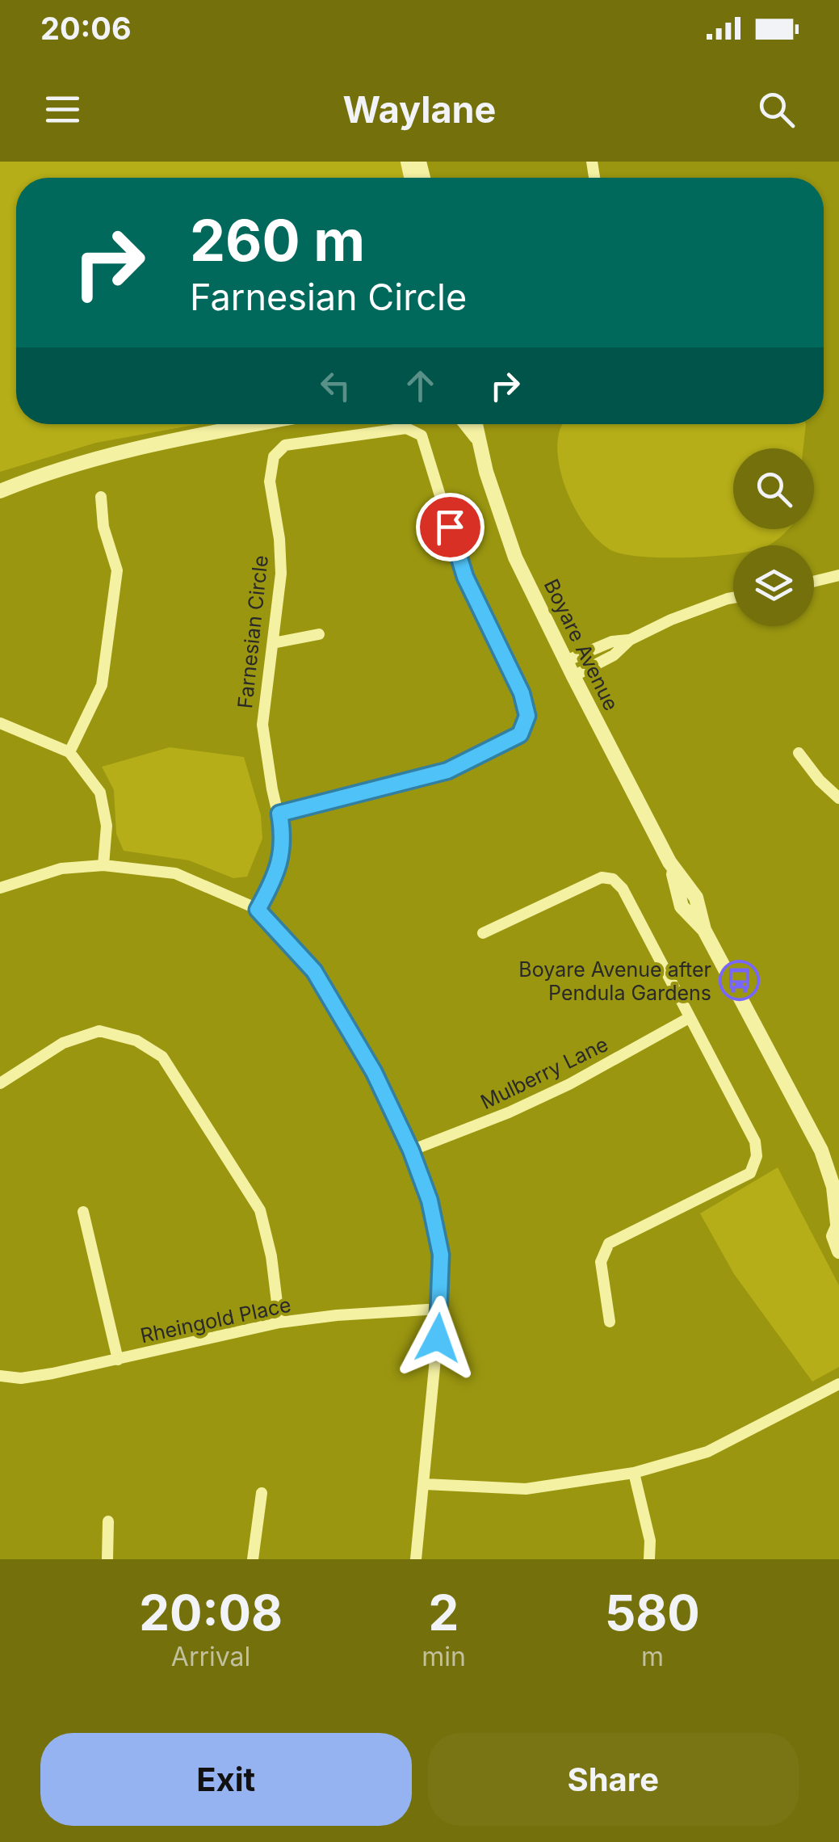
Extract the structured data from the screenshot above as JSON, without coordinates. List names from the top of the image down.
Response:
{
  "streets": {
    "street": [
      "Farnesian Circle",
      "Boyare Avenue",
      "Mulberry Lane",
      "Rheingold Place"
    ]
  },
  "places": {
    "bus stop": ["Boyare Avenue after Pendula Gardens"]
  },
  "page": {
    "status": "20:06",
    "header": "Waylane",
    "turn": ["260 m", "Farnesian Circle"],
    "eta": [
      "20:08",
      "Arrival",
      "2",
      "min",
      "580",
      "m"
    ],
    "buttons": ["Exit", "Share"]
  }
}
